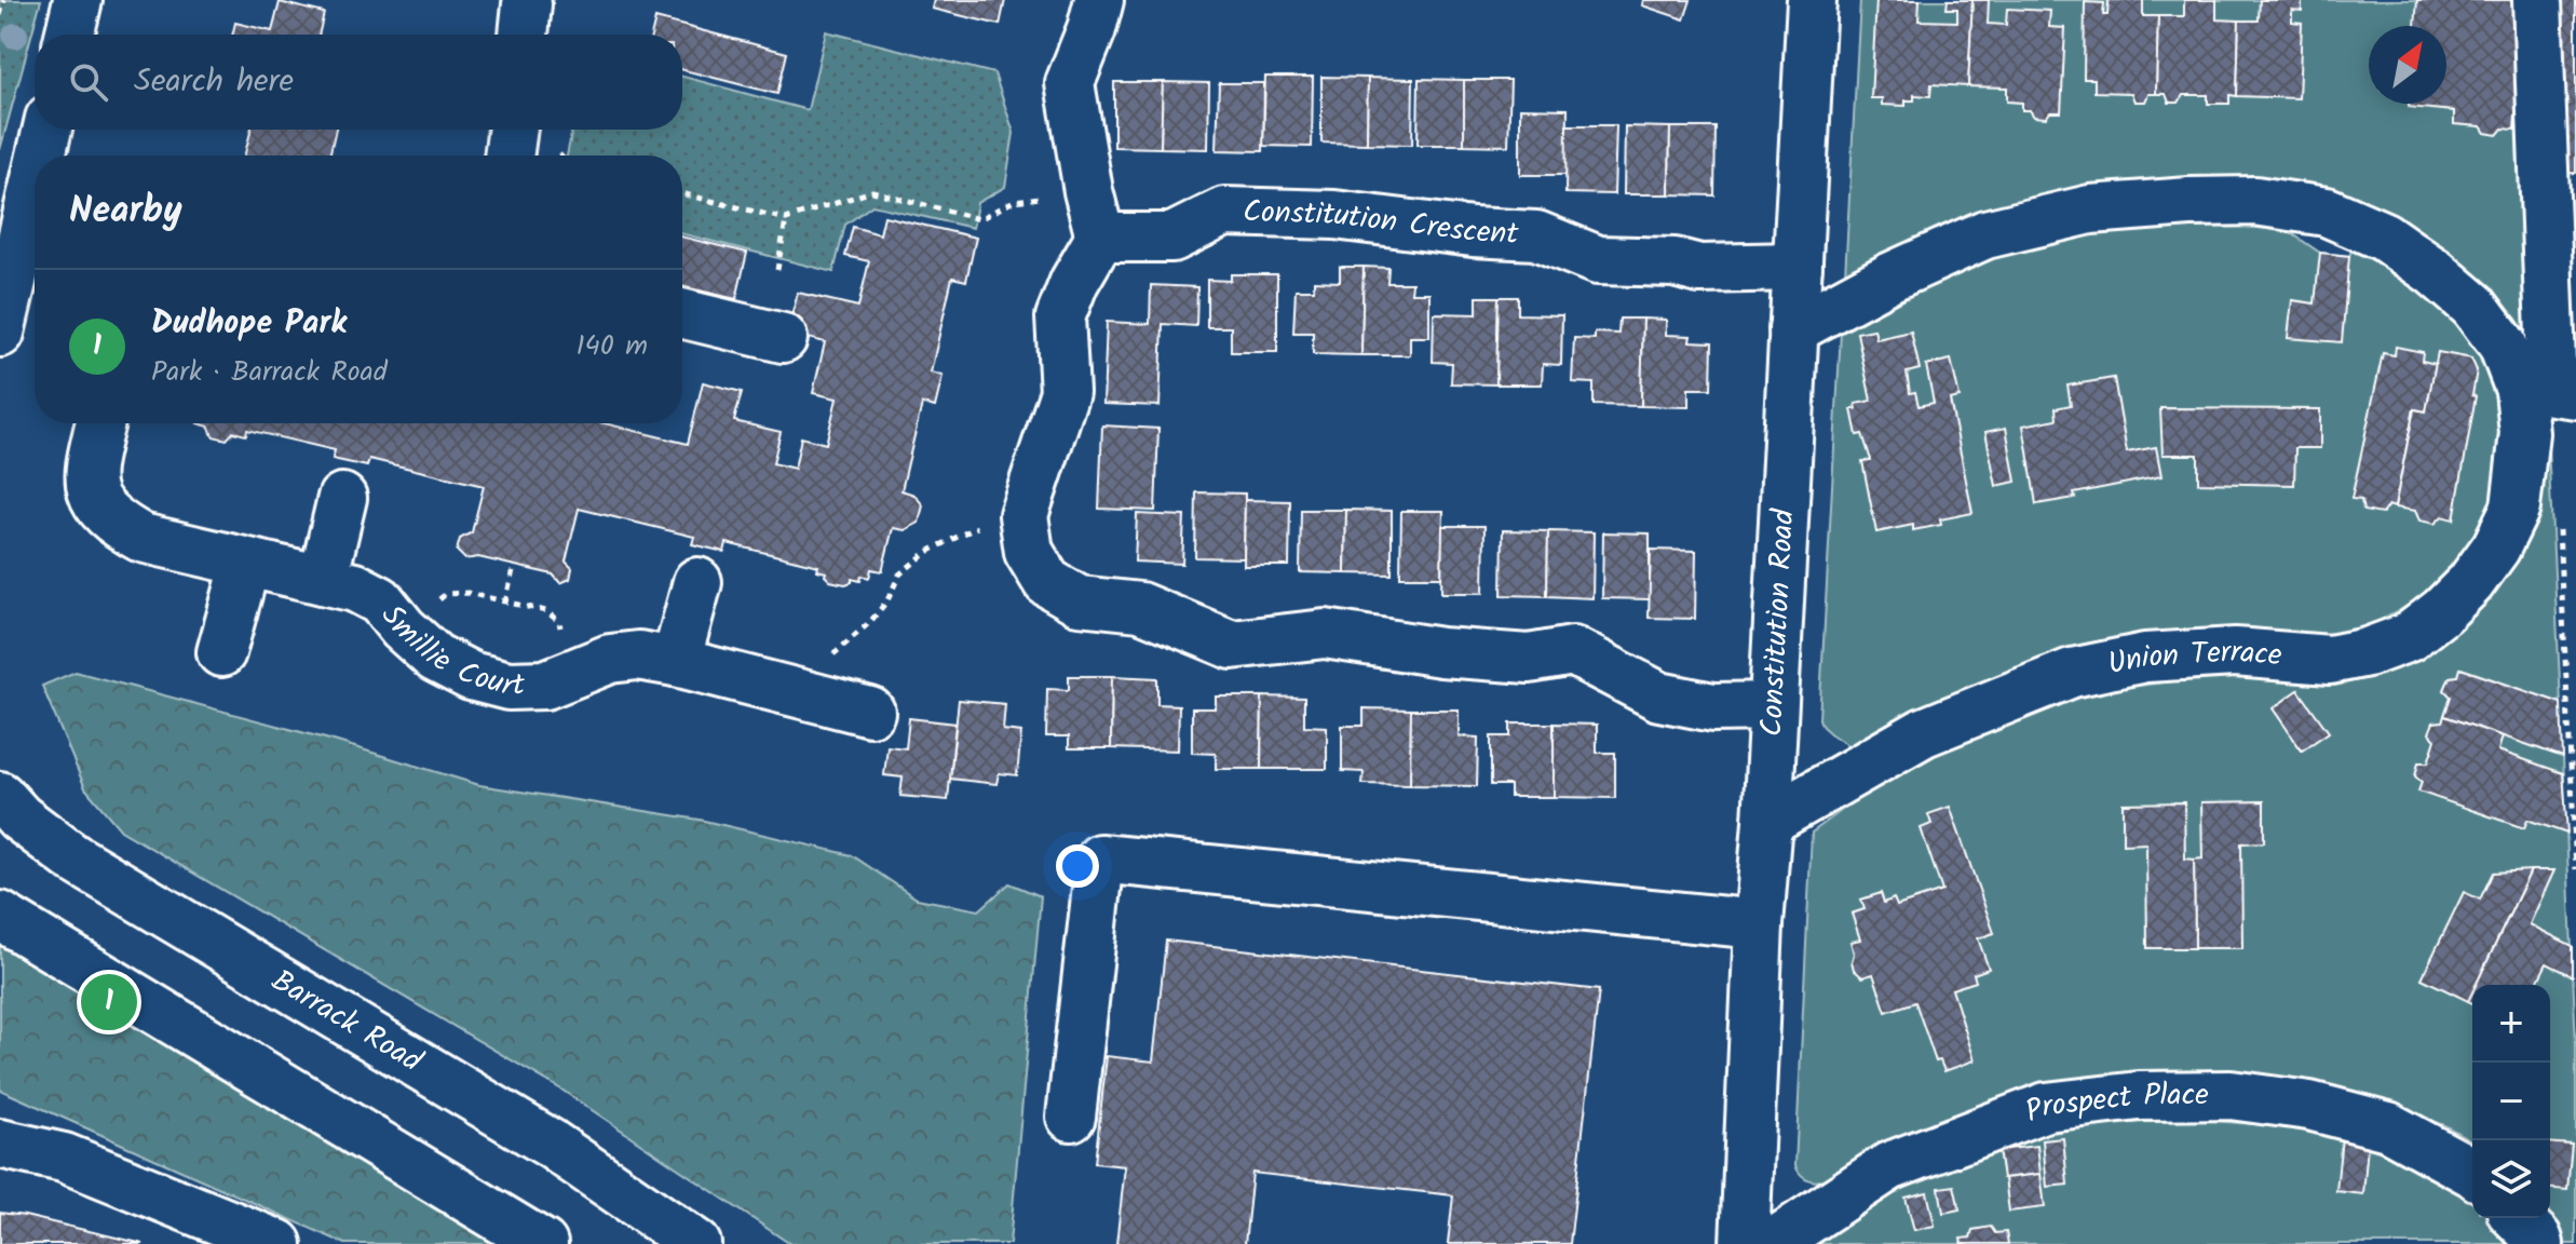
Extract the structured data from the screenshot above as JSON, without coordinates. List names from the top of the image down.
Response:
{
  "streets": {
    "street": [
      "Constitution Crescent",
      "Constitution Road",
      "Smillie Court",
      "Union Terrace",
      "Barrack Road",
      "Prospect Place"
    ]
  },
  "crossings": [
    ["Constitution Crescent", "Constitution Road"],
    ["Constitution Road", "Union Terrace"]
  ],
  "north": "top right",
  "page": {
    "search": "Search here",
    "heading": "Nearby",
    "list": [
      {
        "mark": "1",
        "name": "Dudhope Park",
        "note": "Park · Barrack Road",
        "value": "140 m"
      }
    ],
    "pins": "1",
    "map_buttons": ["+", "−"]
  }
}
